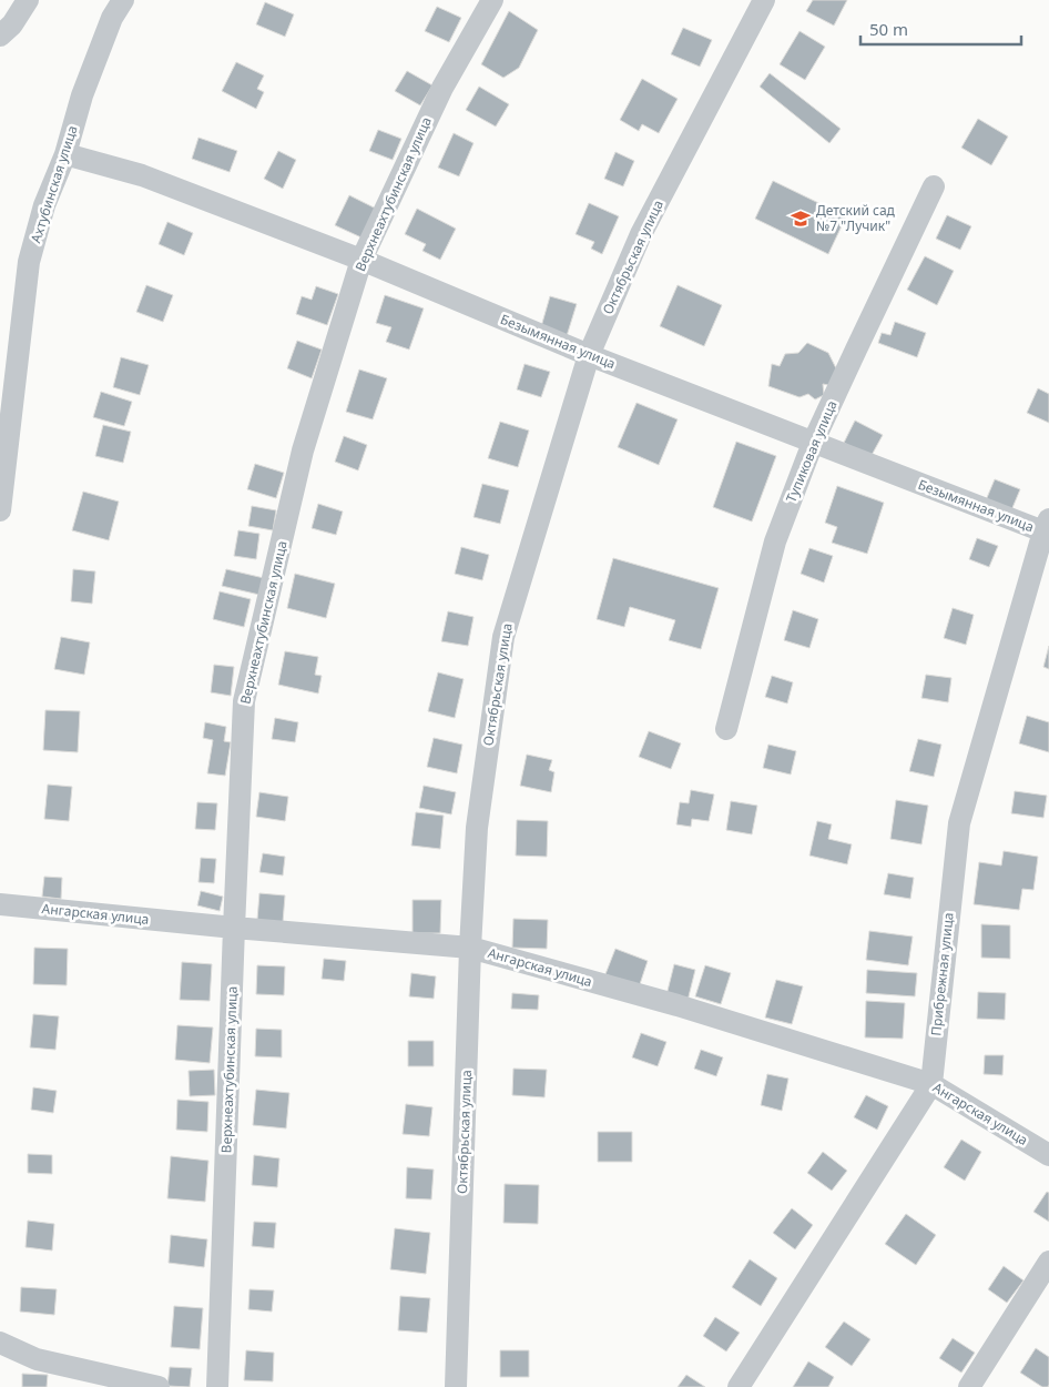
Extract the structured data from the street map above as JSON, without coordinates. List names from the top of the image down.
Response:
{
  "streets": {
    "street": [
      "Ахтубинская улица",
      "Верхнеахтубинская улица",
      "Октябрьская улица",
      "Безымянная улица",
      "Тупиковая улица",
      "Ангарская улица",
      "Прибрежная улица"
    ]
  },
  "crossings": [
    ["Ахтубинская улица", "Безымянная улица"],
    ["Верхнеахтубинская улица", "Безымянная улица"],
    ["Верхнеахтубинская улица", "Ангарская улица"],
    ["Октябрьская улица", "Безымянная улица"],
    ["Октябрьская улица", "Ангарская улица"],
    ["Безымянная улица", "Тупиковая улица"],
    ["Безымянная улица", "Прибрежная улица"],
    ["Ангарская улица", "Прибрежная улица"]
  ],
  "places": {
    "school or university": ["Детский сад №7 \"Лучик\""]
  },
  "scale_bar": "50 m"
}
